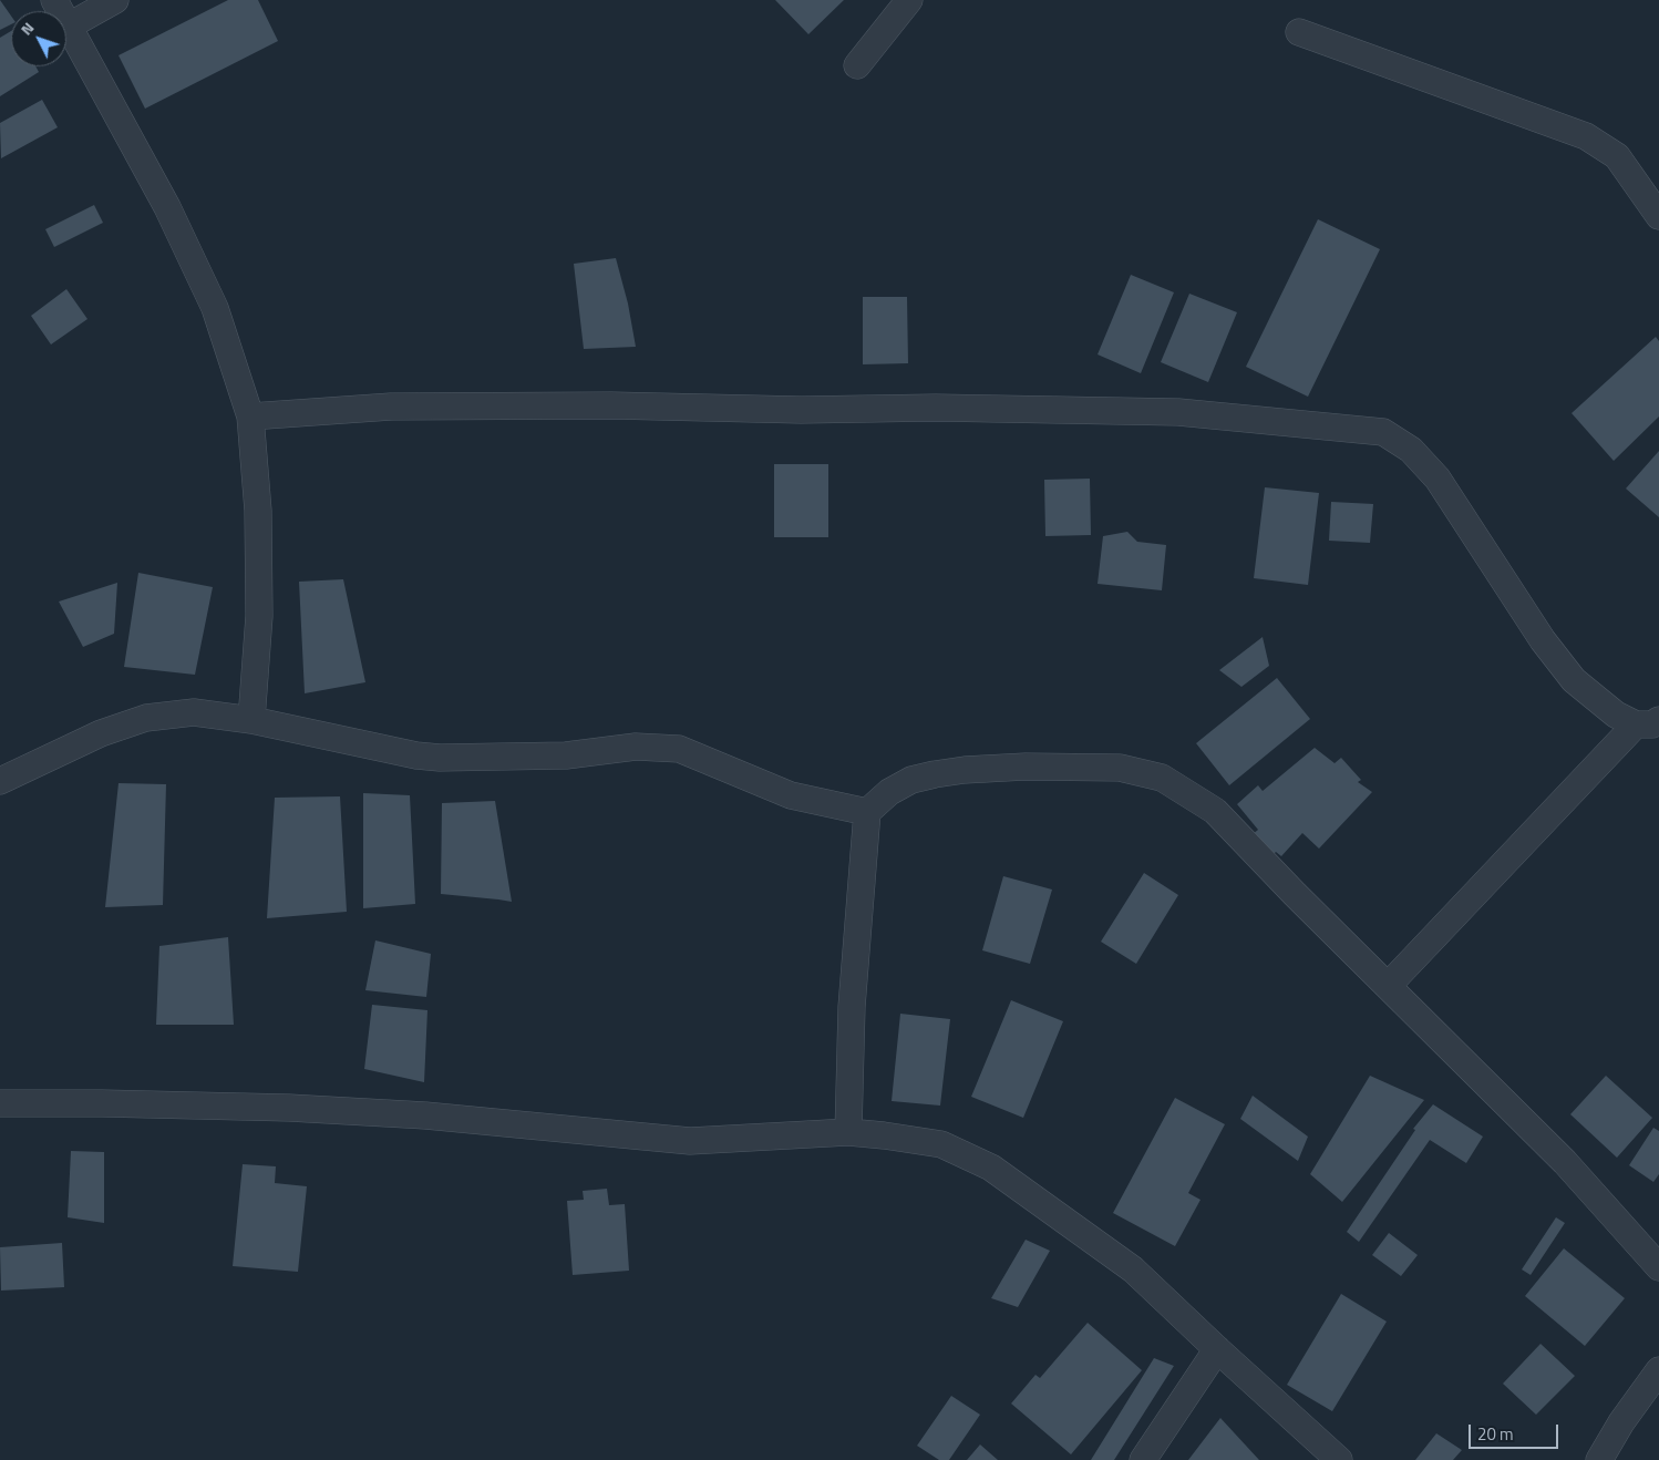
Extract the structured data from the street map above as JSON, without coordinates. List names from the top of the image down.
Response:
{
  "scale_bar": "20 m",
  "north": "top left"
}
